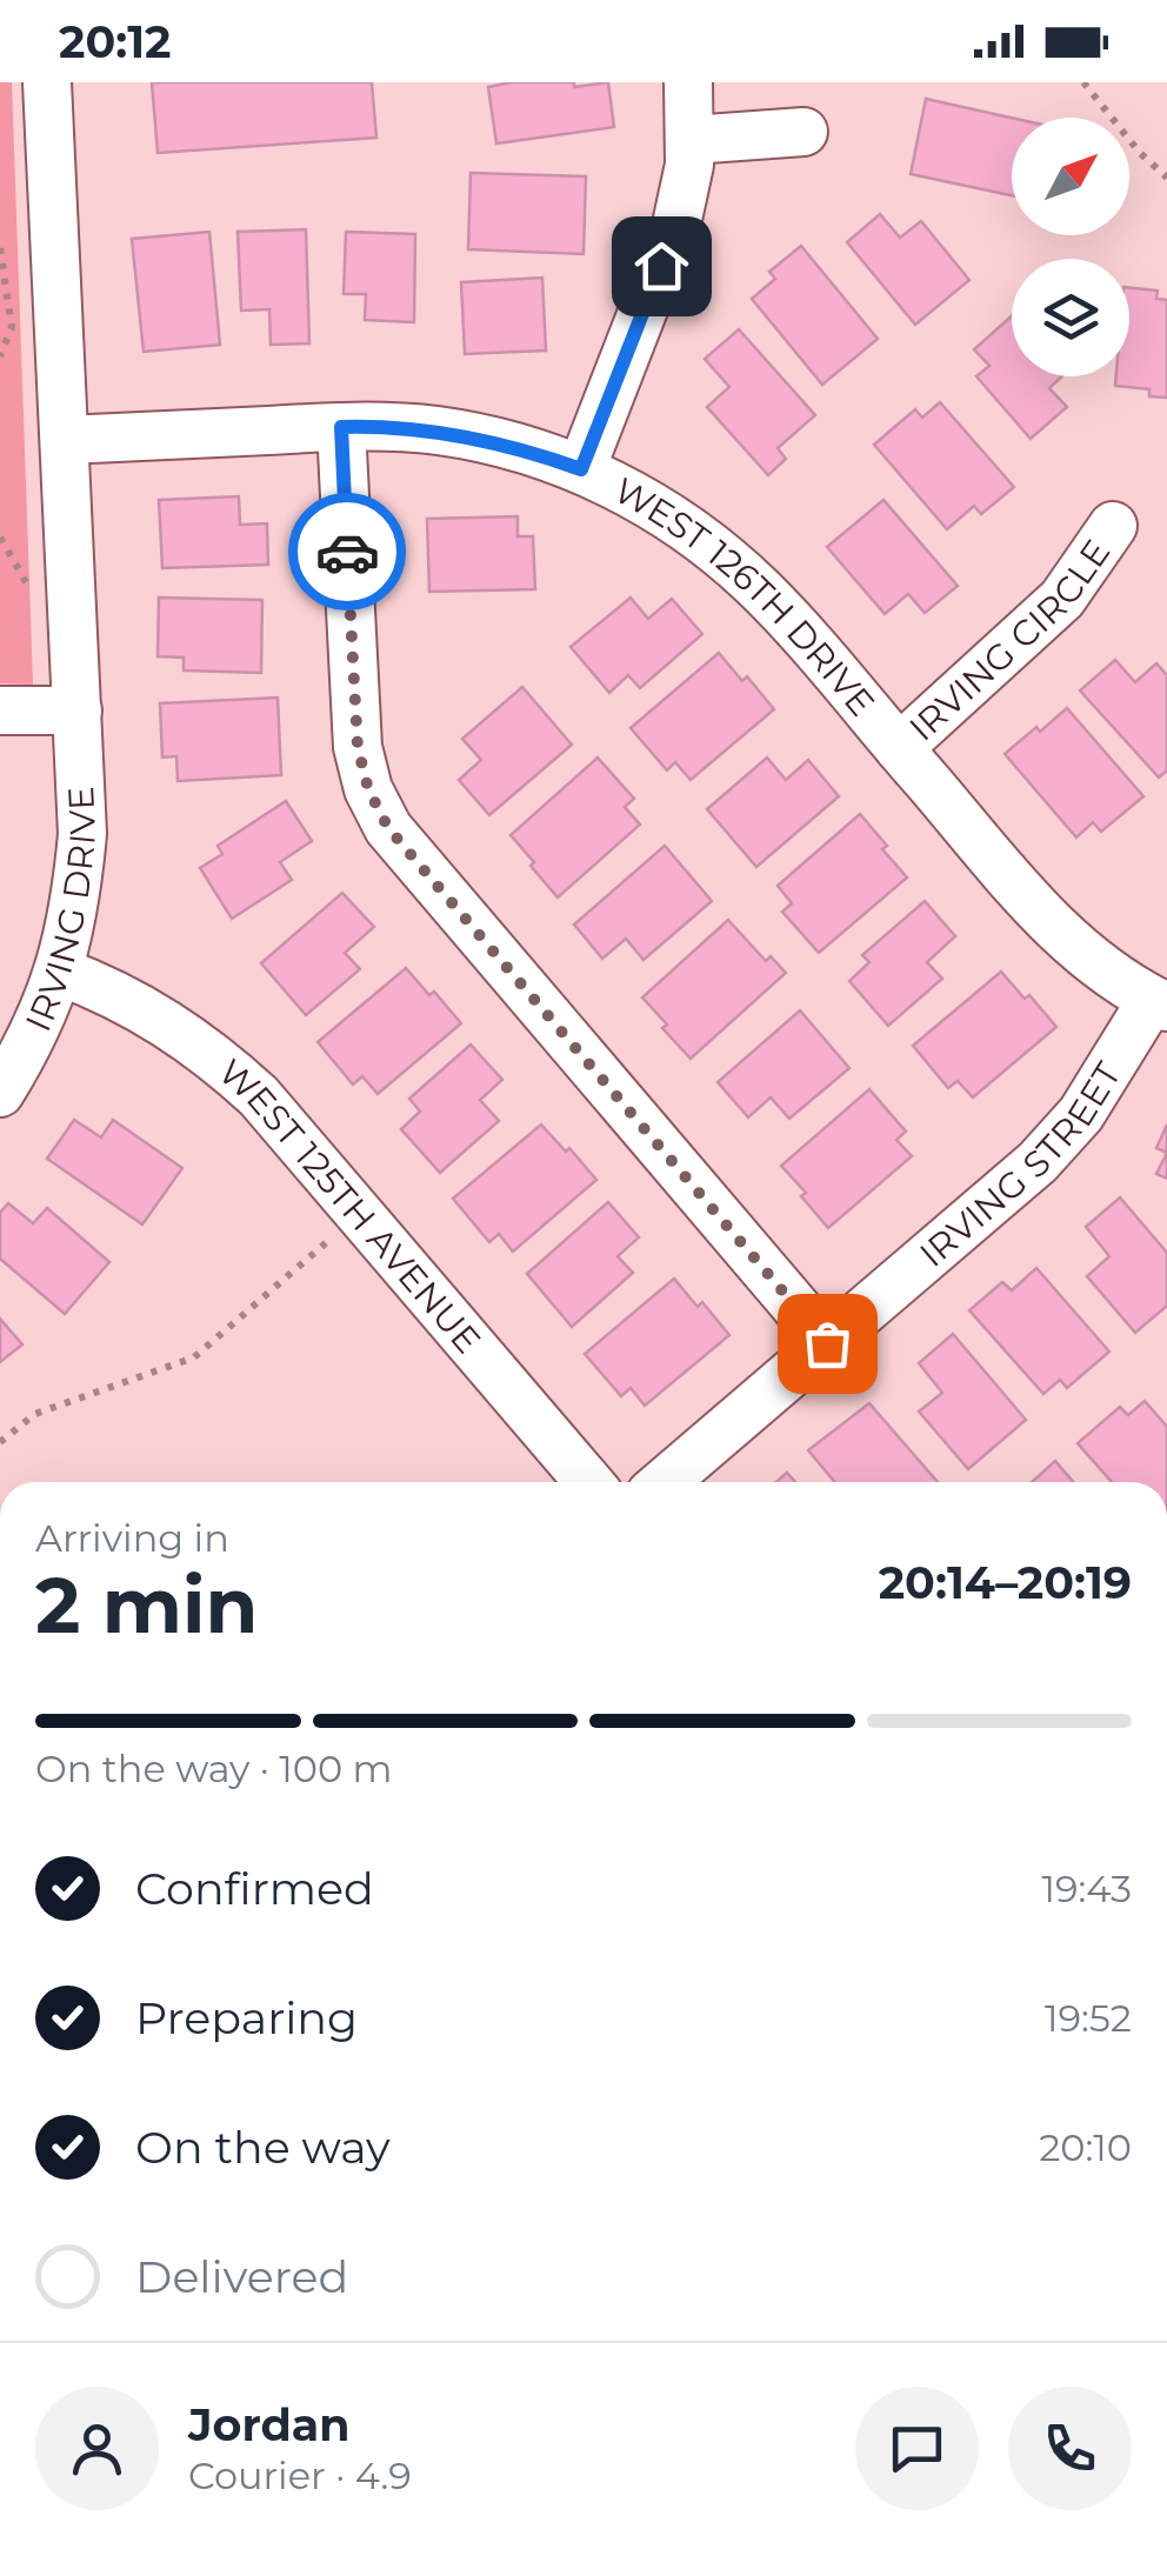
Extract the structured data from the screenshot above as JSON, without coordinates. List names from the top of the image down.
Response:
{
  "streets": {
    "street": [
      "WEST 126TH DRIVE",
      "IRVING CIRCLE",
      "IRVING DRIVE",
      "IRVING STREET",
      "WEST 125TH AVENUE"
    ]
  },
  "crossings": [
    ["WEST 126TH DRIVE", "IRVING CIRCLE"],
    ["WEST 126TH DRIVE", "IRVING DRIVE"],
    ["WEST 126TH DRIVE", "IRVING STREET"],
    ["IRVING DRIVE", "WEST 125TH AVENUE"]
  ],
  "north": "top right",
  "page": {
    "status": "20:12",
    "heading": ["2 min", "Arriving in", "20:14–20:19"],
    "panel": ["Jordan", "Courier · 4.9"],
    "bar": "On the way · 100 m",
    "list": [
      ["Confirmed", "19:43"],
      ["Preparing", "19:52"],
      ["On the way", "20:10"],
      "Delivered"
    ]
  }
}
